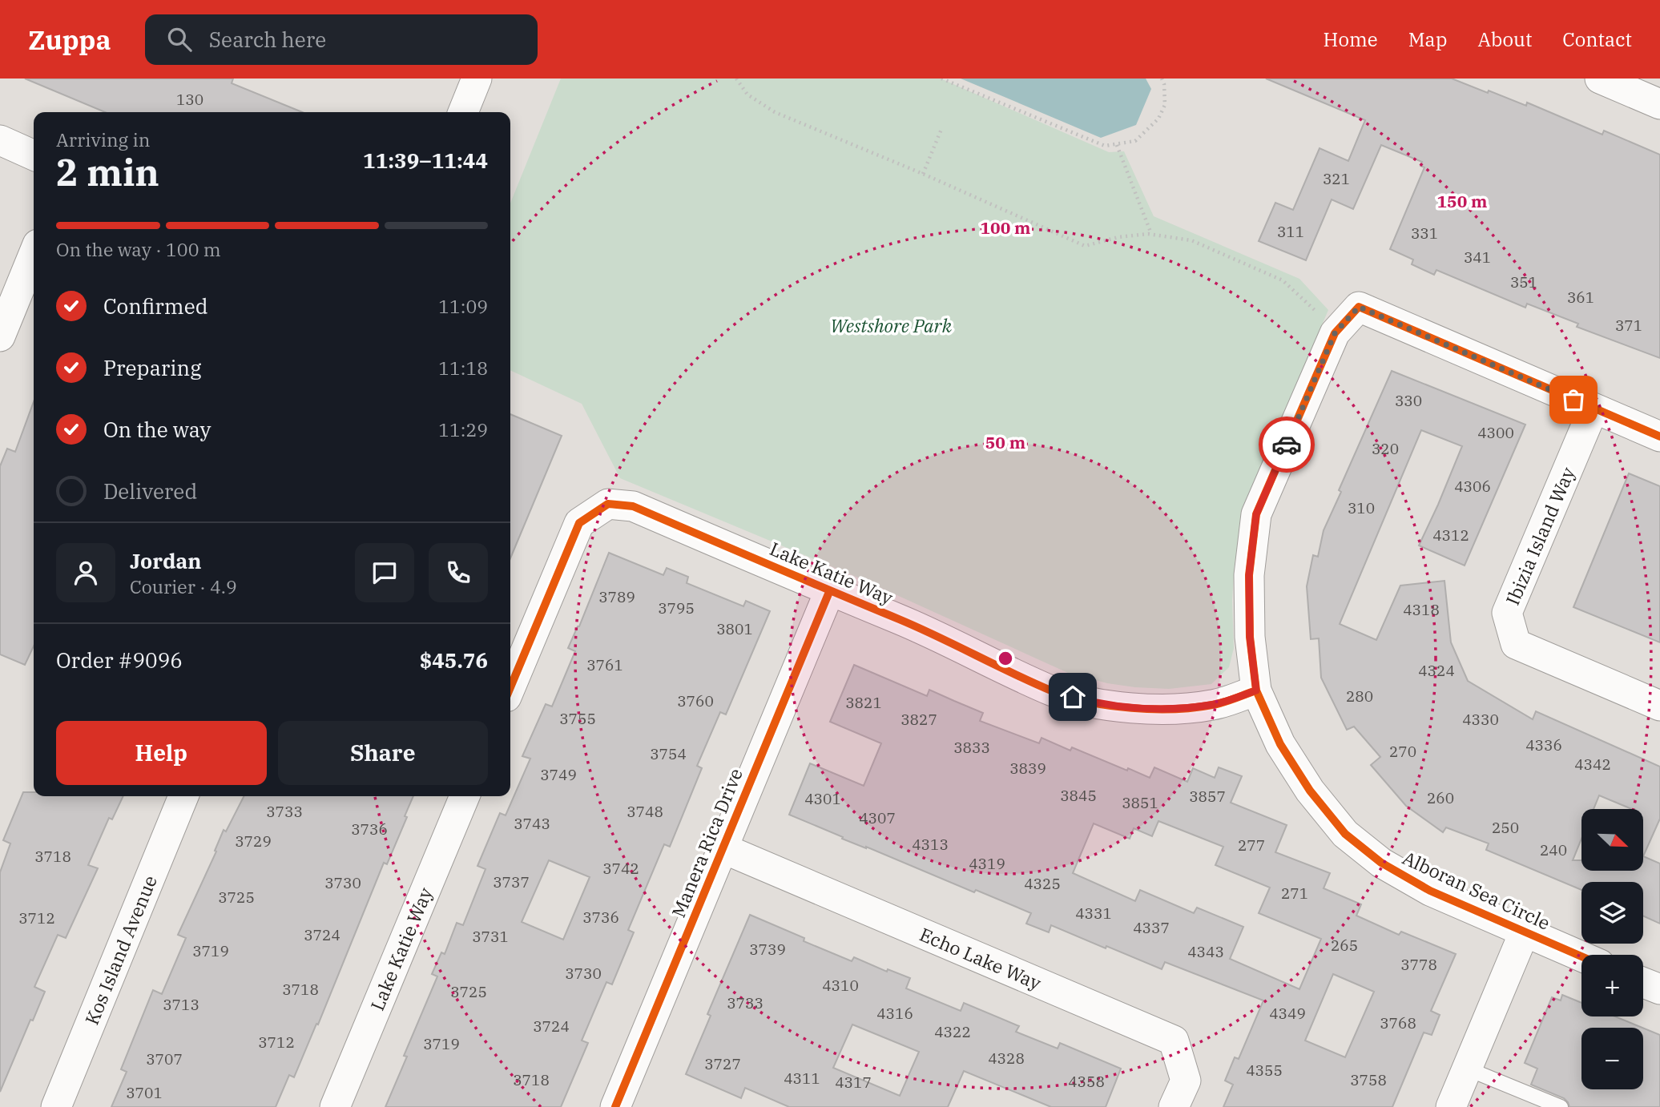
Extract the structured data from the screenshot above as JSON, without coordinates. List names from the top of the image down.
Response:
{
  "streets": {
    "street": [
      "Ibizia Island Way",
      "Lake Katie Way",
      "Manera Rica Drive",
      "Alboran Sea Circle",
      "Kos Island Avenue",
      "Echo Lake Way"
    ]
  },
  "crossings": [
    ["Ibizia Island Way", "Alboran Sea Circle"],
    ["Lake Katie Way", "Manera Rica Drive"],
    ["Lake Katie Way", "Alboran Sea Circle"],
    ["Manera Rica Drive", "Echo Lake Way"]
  ],
  "parks": ["Westshore Park"],
  "house_numbers": [
    "130",
    "321",
    "311",
    "331",
    "341",
    "351",
    "361",
    "371",
    "330",
    "4300",
    "320",
    "4306",
    "310",
    "4312",
    "3789",
    "3795",
    "4318",
    "3801",
    "3761",
    "4324",
    "280",
    "3760",
    "3821",
    "3755",
    "3827",
    "4330",
    "4336",
    "3833",
    "270",
    "3754",
    "4342",
    "3839",
    "3749",
    "3845",
    "3857",
    "260",
    "4301",
    "3851",
    "3733",
    "3748",
    "4307",
    "3743",
    "250",
    "3736",
    "3729",
    "4313",
    "277",
    "240",
    "3718",
    "4319",
    "3742",
    "3737",
    "3730",
    "4325",
    "271",
    "3725",
    "4331",
    "3736",
    "3712",
    "4337",
    "3724",
    "3731",
    "265",
    "3739",
    "3719",
    "4343",
    "3778",
    "3730",
    "4310",
    "3718",
    "3725",
    "3733",
    "3713",
    "4316",
    "4349",
    "3768",
    "3724",
    "4322",
    "3712",
    "3719",
    "4328",
    "3707",
    "3727",
    "4355",
    "4311",
    "3718",
    "3758",
    "4358",
    "4317",
    "3701"
  ],
  "north": "bottom right",
  "page": {
    "header": "Zuppa",
    "search": "Search here",
    "nav": [
      "Home",
      "Map",
      "About",
      "Contact"
    ],
    "heading": ["2 min", "Arriving in", "11:39–11:44"],
    "panel": [
      "Jordan",
      "Courier · 4.9",
      "Order #9096",
      "$45.76"
    ],
    "bar": "On the way · 100 m",
    "list": [
      ["Confirmed", "11:09"],
      ["Preparing", "11:18"],
      ["On the way", "11:29"],
      "Delivered"
    ],
    "buttons": ["Help", "Share"],
    "map_buttons": ["+", "−"]
  },
  "rings": ["150 m", "100 m", "50 m"]
}
